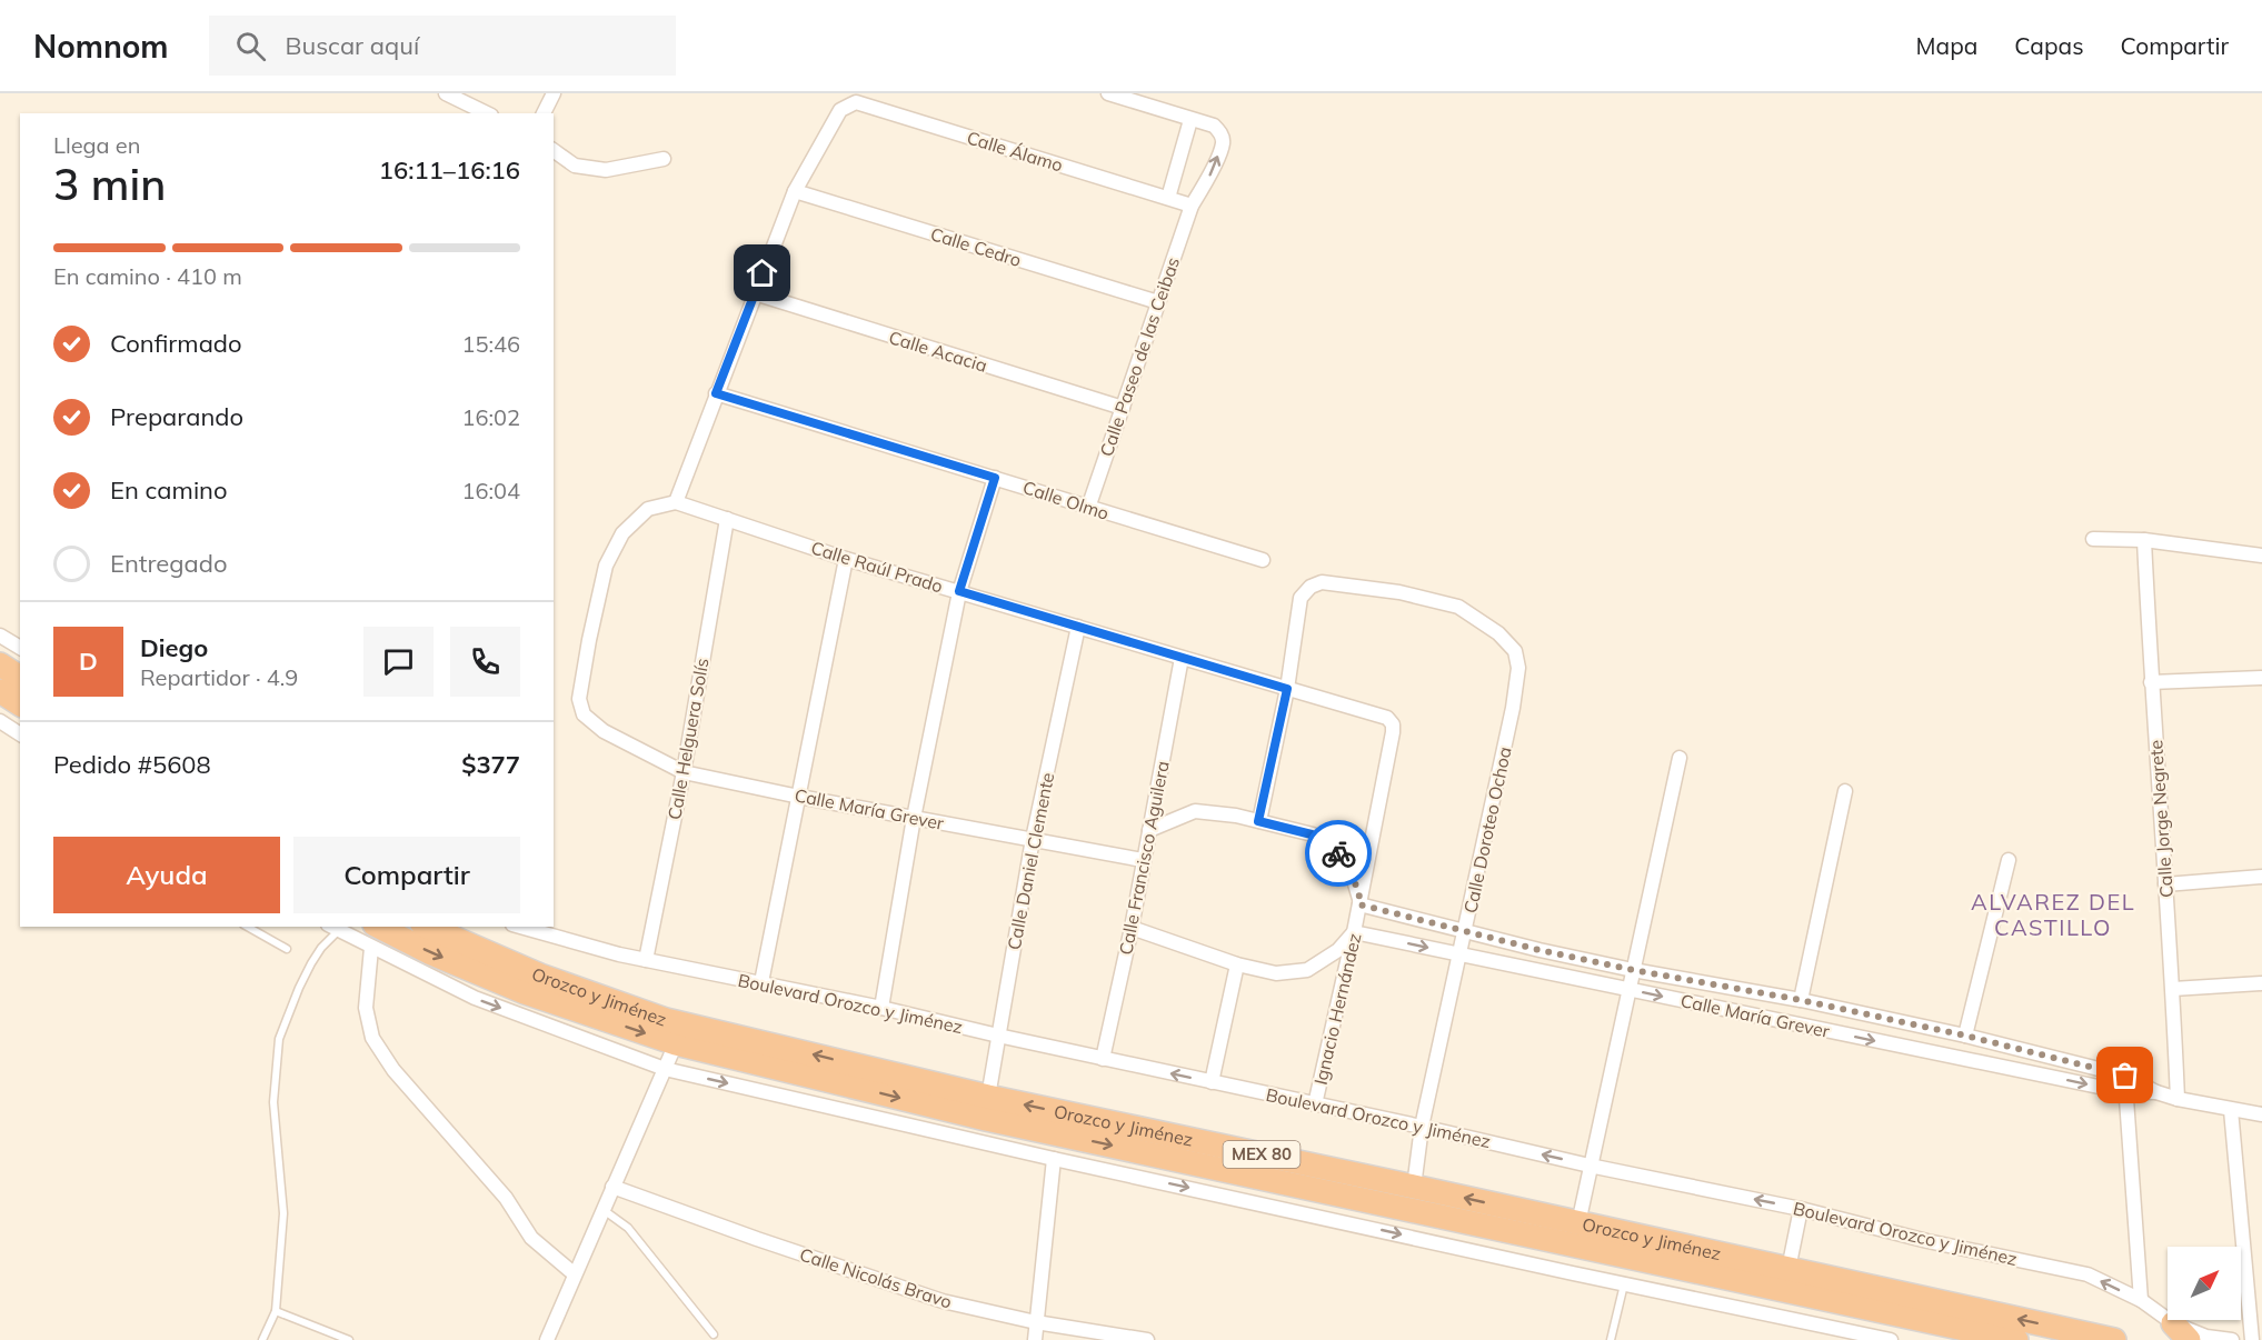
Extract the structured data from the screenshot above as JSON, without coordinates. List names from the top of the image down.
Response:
{
  "streets": {
    "highway": ["Orozco y Jiménez", "MEX 80"],
    "street": [
      "Calle Álamo",
      "Calle Cedro",
      "Calle Acacia",
      "Calle Paseo de las Ceibas",
      "Calle Olmo",
      "Calle Raúl Prado",
      "Calle Helguera Solís",
      "Calle María Grever",
      "Calle Jorge Negrete",
      "Calle Doroteo Ochoa",
      "Calle Francisco Aguilera",
      "Calle Daniel Clemente",
      "Boulevard Orozco y Jiménez",
      "Ignacio Hernández",
      "Calle Nicolás Bravo"
    ]
  },
  "crossings": [
    ["Calle Álamo", "Calle Cedro"],
    ["Calle Álamo", "Calle Paseo de las Ceibas"],
    ["Calle Cedro", "Calle Paseo de las Ceibas"],
    ["Calle Acacia", "Calle Paseo de las Ceibas"],
    ["Calle Paseo de las Ceibas", "Calle Olmo"],
    ["Calle Raúl Prado", "Calle Helguera Solís"],
    ["Calle Raúl Prado", "Calle María Grever"],
    ["Calle Raúl Prado", "Calle Doroteo Ochoa"],
    ["Calle Raúl Prado", "Calle Francisco Aguilera"],
    ["Calle Raúl Prado", "Calle Daniel Clemente"],
    ["Calle Raúl Prado", "Ignacio Hernández"],
    ["Calle Helguera Solís", "Calle María Grever"],
    ["Calle Helguera Solís", "Boulevard Orozco y Jiménez"],
    ["Calle María Grever", "Calle Jorge Negrete"],
    ["Calle María Grever", "Calle Doroteo Ochoa"],
    ["Calle María Grever", "Calle Francisco Aguilera"],
    ["Calle María Grever", "Calle Daniel Clemente"],
    ["Calle María Grever", "Ignacio Hernández"],
    ["Calle Doroteo Ochoa", "Orozco y Jiménez"],
    ["Calle Doroteo Ochoa", "Boulevard Orozco y Jiménez"],
    ["Calle Francisco Aguilera", "Boulevard Orozco y Jiménez"],
    ["Calle Francisco Aguilera", "Ignacio Hernández"],
    ["Calle Daniel Clemente", "Orozco y Jiménez"],
    ["Calle Daniel Clemente", "Boulevard Orozco y Jiménez"],
    ["Boulevard Orozco y Jiménez", "Ignacio Hernández"]
  ],
  "districts": ["ALVAREZ DEL CASTILLO"],
  "north": "top right",
  "page": {
    "header": "Nomnom",
    "search": "Buscar aquí",
    "nav": ["Mapa", "Capas", "Compartir"],
    "heading": ["3 min", "Llega en", "16:11–16:16"],
    "panel": [
      "Diego",
      "Repartidor · 4.9",
      "Pedido #5608",
      "$377"
    ],
    "bar": "En camino · 410 m",
    "list": [
      ["Confirmado", "15:46"],
      ["Preparando", "16:02"],
      ["En camino", "16:04"],
      "Entregado"
    ],
    "round": "D",
    "buttons": ["Ayuda", "Compartir"]
  }
}
